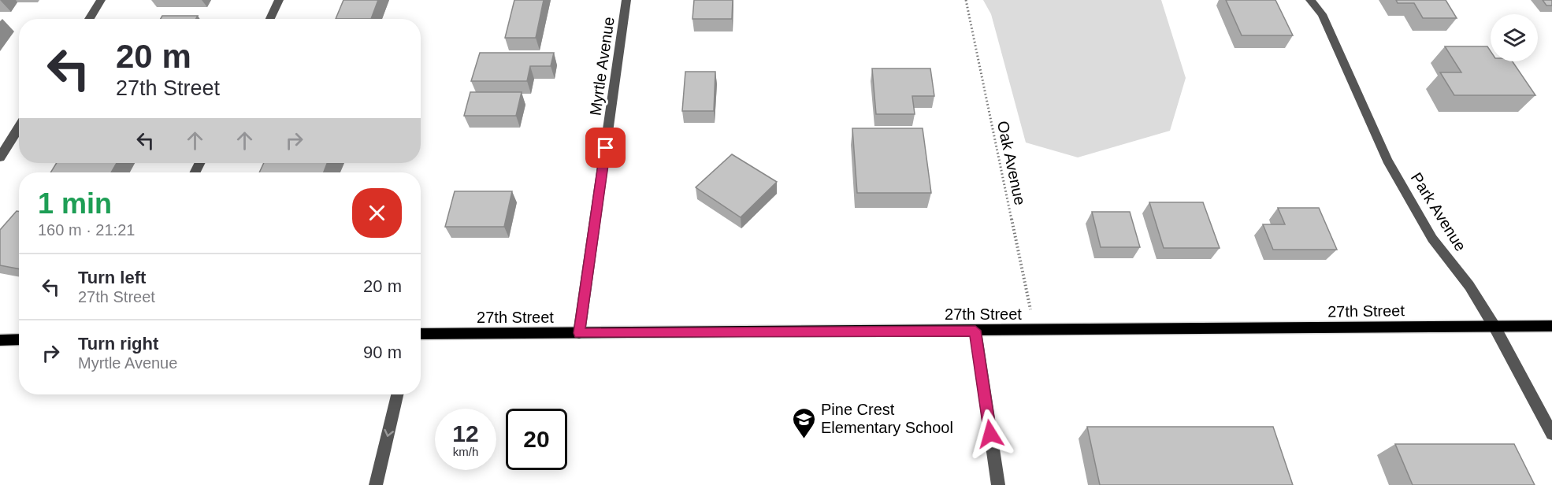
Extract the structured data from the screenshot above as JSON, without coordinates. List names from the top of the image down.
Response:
{
  "streets": {
    "main road": ["27th Street"],
    "street": ["Myrtle Avenue", "Park Avenue"],
    "path": ["Oak Avenue"]
  },
  "crossings": [
    ["Myrtle Avenue", "27th Street"],
    ["Oak Avenue", "27th Street"],
    ["Park Avenue", "27th Street"]
  ],
  "places": {
    "school or university": ["Pine Crest Elementary School"]
  },
  "page": {
    "turn": ["20 m", "27th Street"],
    "heading": ["1 min", "160 m · 21:21"],
    "list": [
      {
        "name": "Turn left",
        "note": "27th Street",
        "value": "20 m"
      },
      {
        "name": "Turn right",
        "note": "Myrtle Avenue",
        "value": "90 m"
      }
    ],
    "speed": "12 km/h",
    "limit": "20"
  }
}
